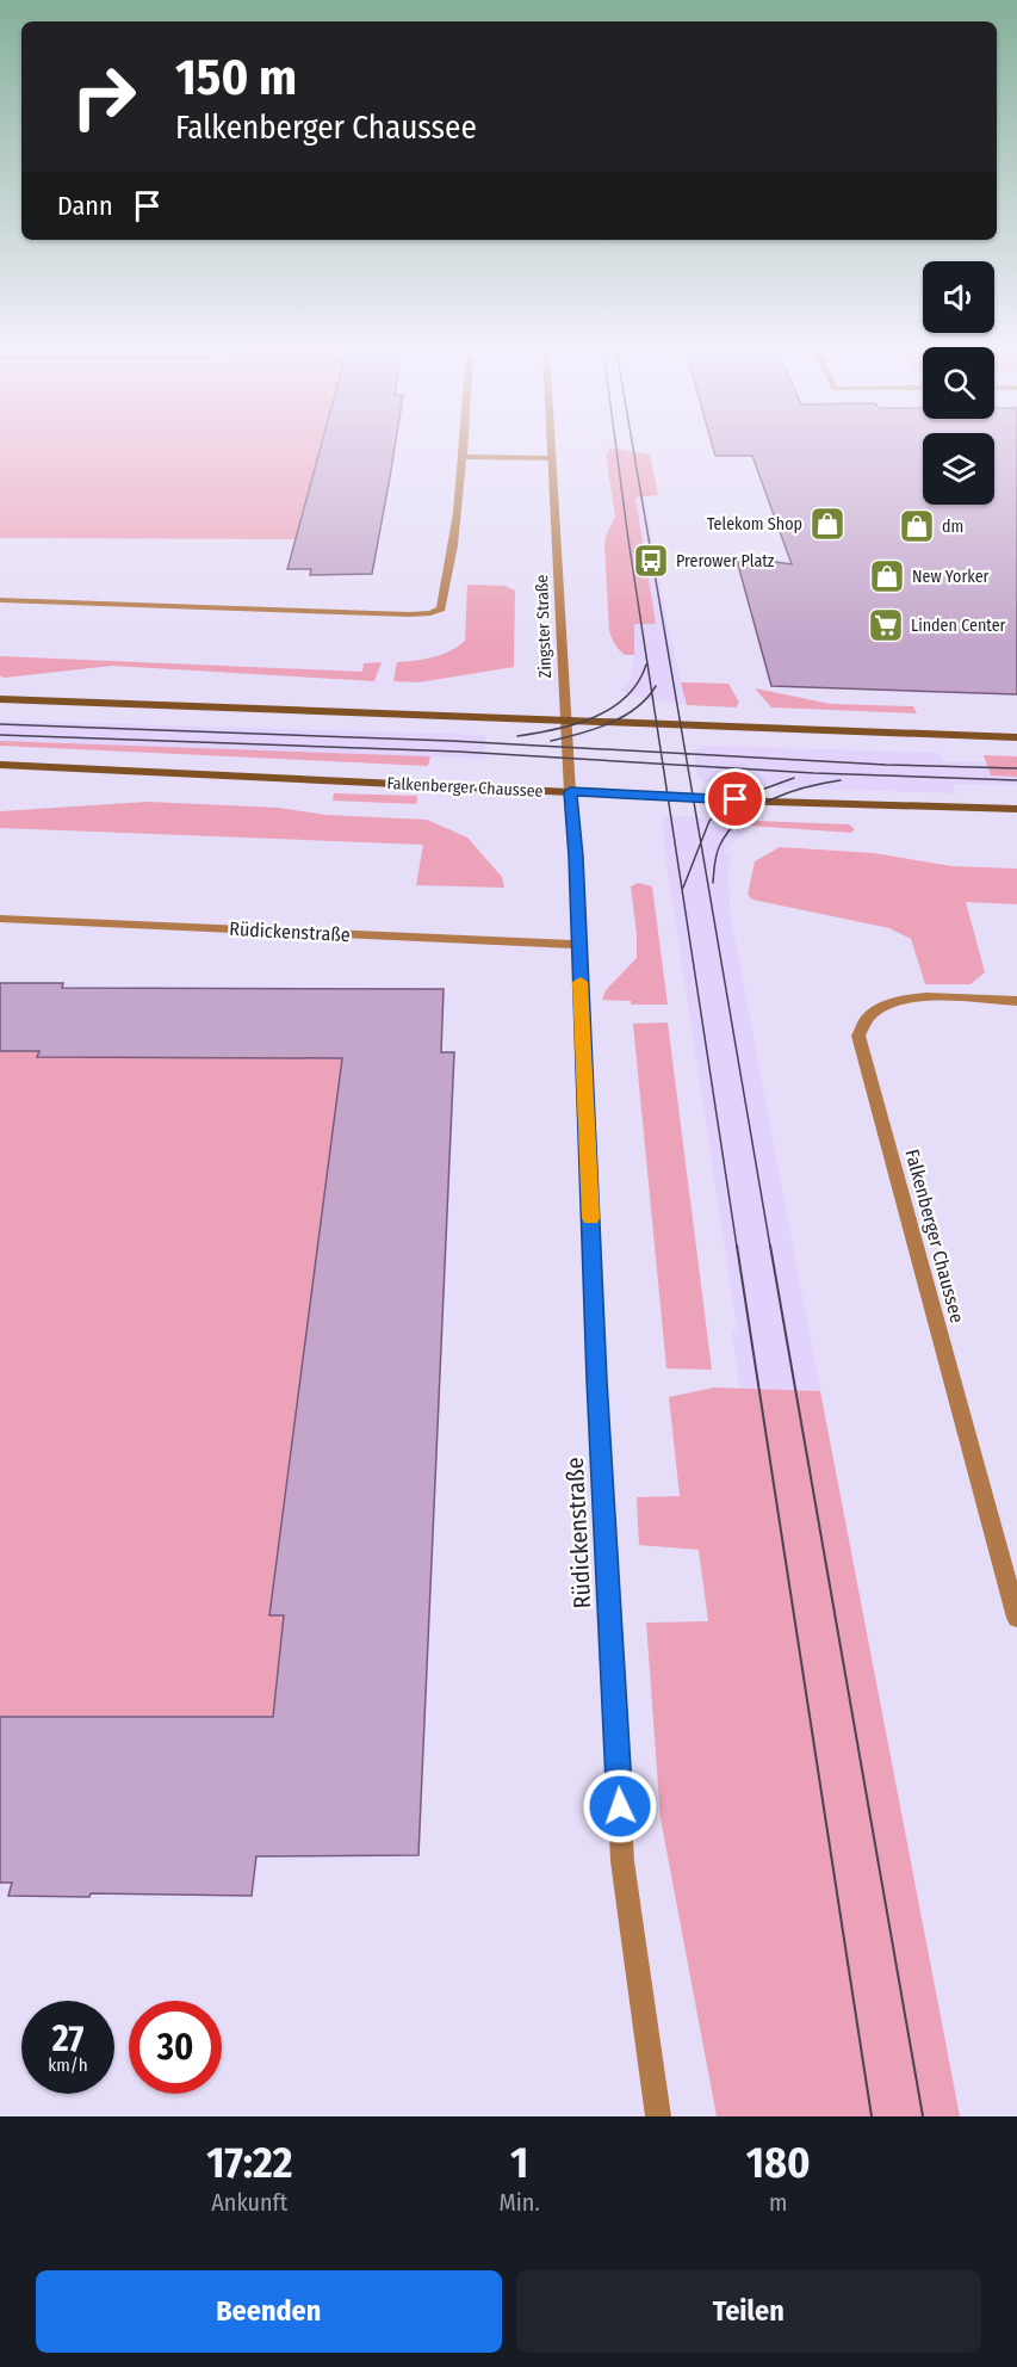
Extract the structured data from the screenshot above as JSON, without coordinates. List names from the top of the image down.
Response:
{
  "streets": {
    "main road": ["Falkenberger Chaussee"],
    "street": ["Zingster Straße", "Rüdickenstraße"]
  },
  "crossings": [
    ["Zingster Straße", "Falkenberger Chaussee"],
    ["Zingster Straße", "Rüdickenstraße"],
    ["Falkenberger Chaussee", "Rüdickenstraße"]
  ],
  "places": {
    "shop": ["Telekom Shop", "dm", "New Yorker"],
    "bus stop": ["Prerower Platz"],
    "supermarket": ["Linden Center"]
  },
  "page": {
    "turn": ["150 m", "Falkenberger Chaussee"],
    "then": "Dann",
    "speed": "27 km/h",
    "limit": "30",
    "eta": [
      "17:22",
      "Ankunft",
      "1",
      "Min.",
      "180",
      "m"
    ],
    "buttons": ["Beenden", "Teilen"]
  }
}
